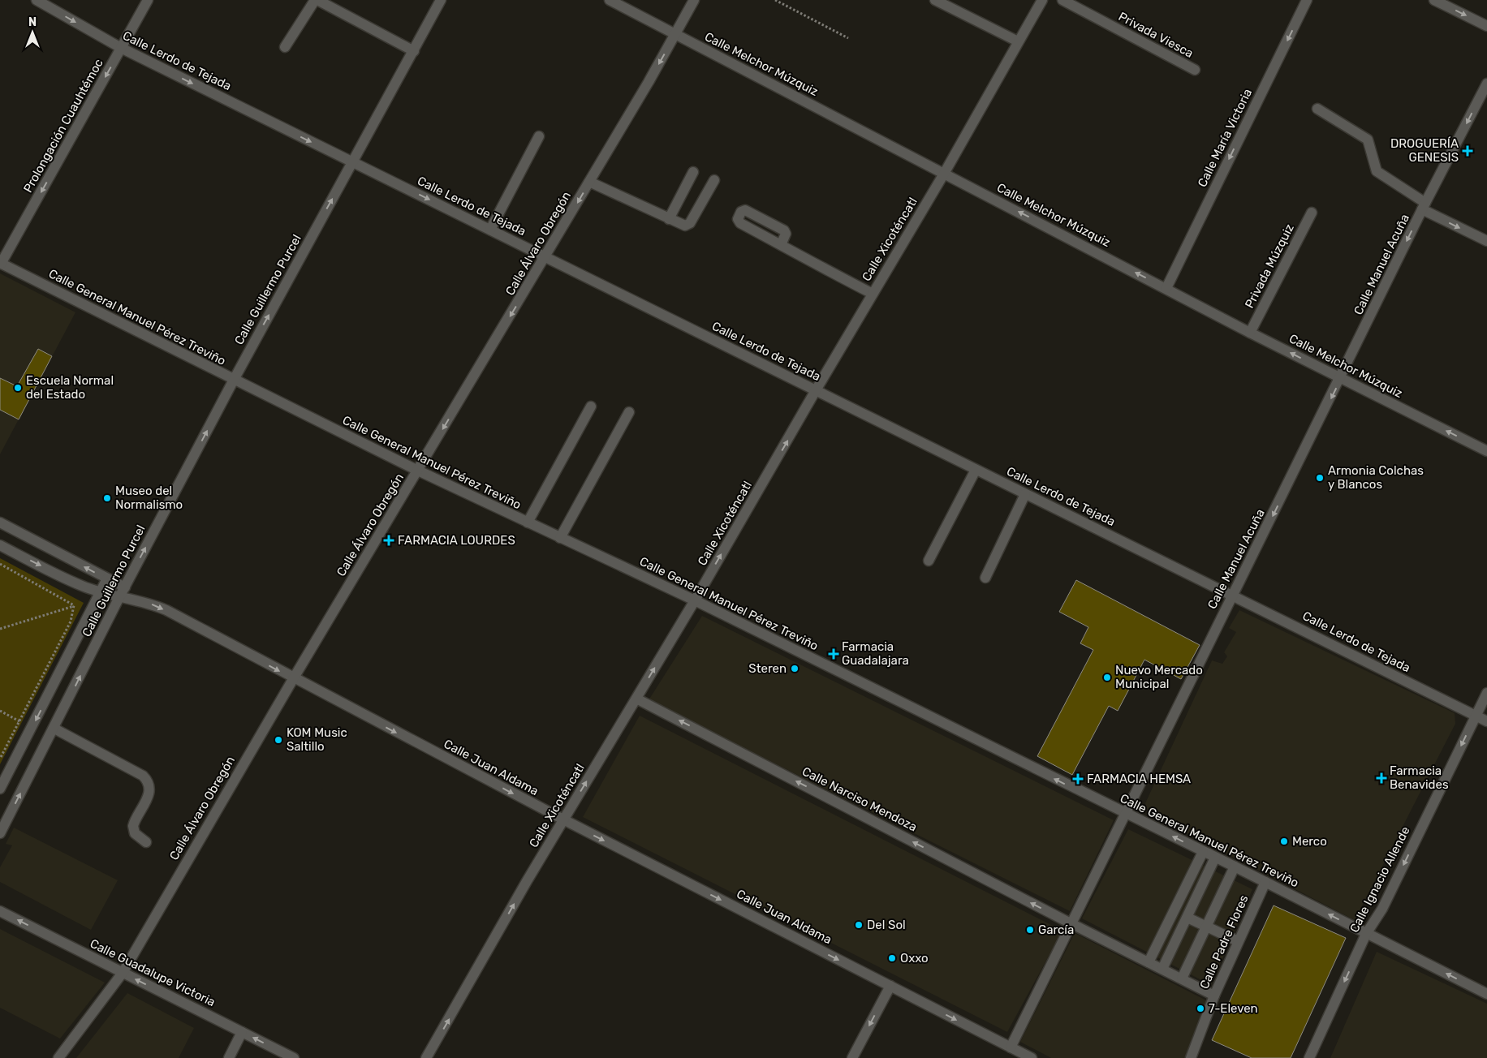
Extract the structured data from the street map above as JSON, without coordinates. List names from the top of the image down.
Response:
{
  "streets": {
    "street": [
      "Privada Viesca",
      "Calle Lerdo de Tejada",
      "Calle Melchor Múzquiz",
      "Prolongación Cuauhtémoc",
      "Calle María Victoria",
      "Calle Xicoténcatl",
      "Calle Álvaro Obregón",
      "Calle Manuel Acuña",
      "Privada Múzquiz",
      "Calle Guillermo Purcel",
      "Calle General Manuel Pérez Treviño",
      "Calle Juan Aldama",
      "Calle Narciso Mendoza",
      "Calle Ignacio Allende",
      "Calle Padre Flores",
      "Calle Guadalupe Victoria"
    ]
  },
  "crossings": [
    ["Calle Lerdo de Tejada", "Prolongación Cuauhtémoc"],
    ["Calle Lerdo de Tejada", "Calle Xicoténcatl"],
    ["Calle Lerdo de Tejada", "Calle Álvaro Obregón"],
    ["Calle Lerdo de Tejada", "Calle Manuel Acuña"],
    ["Calle Lerdo de Tejada", "Calle Guillermo Purcel"],
    ["Calle Lerdo de Tejada", "Calle Ignacio Allende"],
    ["Calle Melchor Múzquiz", "Calle María Victoria"],
    ["Calle Melchor Múzquiz", "Calle Xicoténcatl"],
    ["Calle Melchor Múzquiz", "Calle Álvaro Obregón"],
    ["Calle Melchor Múzquiz", "Calle Manuel Acuña"],
    ["Calle Melchor Múzquiz", "Privada Múzquiz"],
    ["Prolongación Cuauhtémoc", "Calle General Manuel Pérez Treviño"],
    ["Calle Xicoténcatl", "Calle General Manuel Pérez Treviño"],
    ["Calle Xicoténcatl", "Calle Juan Aldama"],
    ["Calle Xicoténcatl", "Calle Narciso Mendoza"],
    ["Calle Álvaro Obregón", "Calle General Manuel Pérez Treviño"],
    ["Calle Álvaro Obregón", "Calle Juan Aldama"],
    ["Calle Álvaro Obregón", "Calle Guadalupe Victoria"],
    ["Calle Manuel Acuña", "Calle General Manuel Pérez Treviño"],
    ["Calle Manuel Acuña", "Calle Juan Aldama"],
    ["Calle Manuel Acuña", "Calle Narciso Mendoza"],
    ["Calle Guillermo Purcel", "Calle General Manuel Pérez Treviño"],
    ["Calle Guillermo Purcel", "Calle Juan Aldama"],
    ["Calle General Manuel Pérez Treviño", "Calle Ignacio Allende"],
    ["Calle General Manuel Pérez Treviño", "Calle Padre Flores"],
    ["Calle Narciso Mendoza", "Calle Padre Flores"]
  ],
  "one_way": [
    "Calle Melchor Múzquiz",
    "Prolongación Cuauhtémoc",
    "Calle María Victoria",
    "Calle Xicoténcatl",
    "Calle Manuel Acuña",
    "Calle General Manuel Pérez Treviño",
    "Calle Juan Aldama",
    "Calle Narciso Mendoza",
    "Calle Ignacio Allende",
    "Calle Guadalupe Victoria"
  ],
  "places": {
    "health": [
      "DROGUERÍA GENESIS",
      "FARMACIA LOURDES",
      "Farmacia Guadalajara",
      "Farmacia Benavides",
      "FARMACIA HEMSA"
    ],
    "other": [
      "Escuela Normal del Estado",
      "Armonia Colchas y Blancos",
      "Museo del Normalismo",
      "Steren",
      "Nuevo Mercado Municipal",
      "KOM Music Saltillo",
      "Merco",
      "Del Sol",
      "García",
      "Oxxo",
      "7-Eleven"
    ]
  },
  "north": "top"
}
